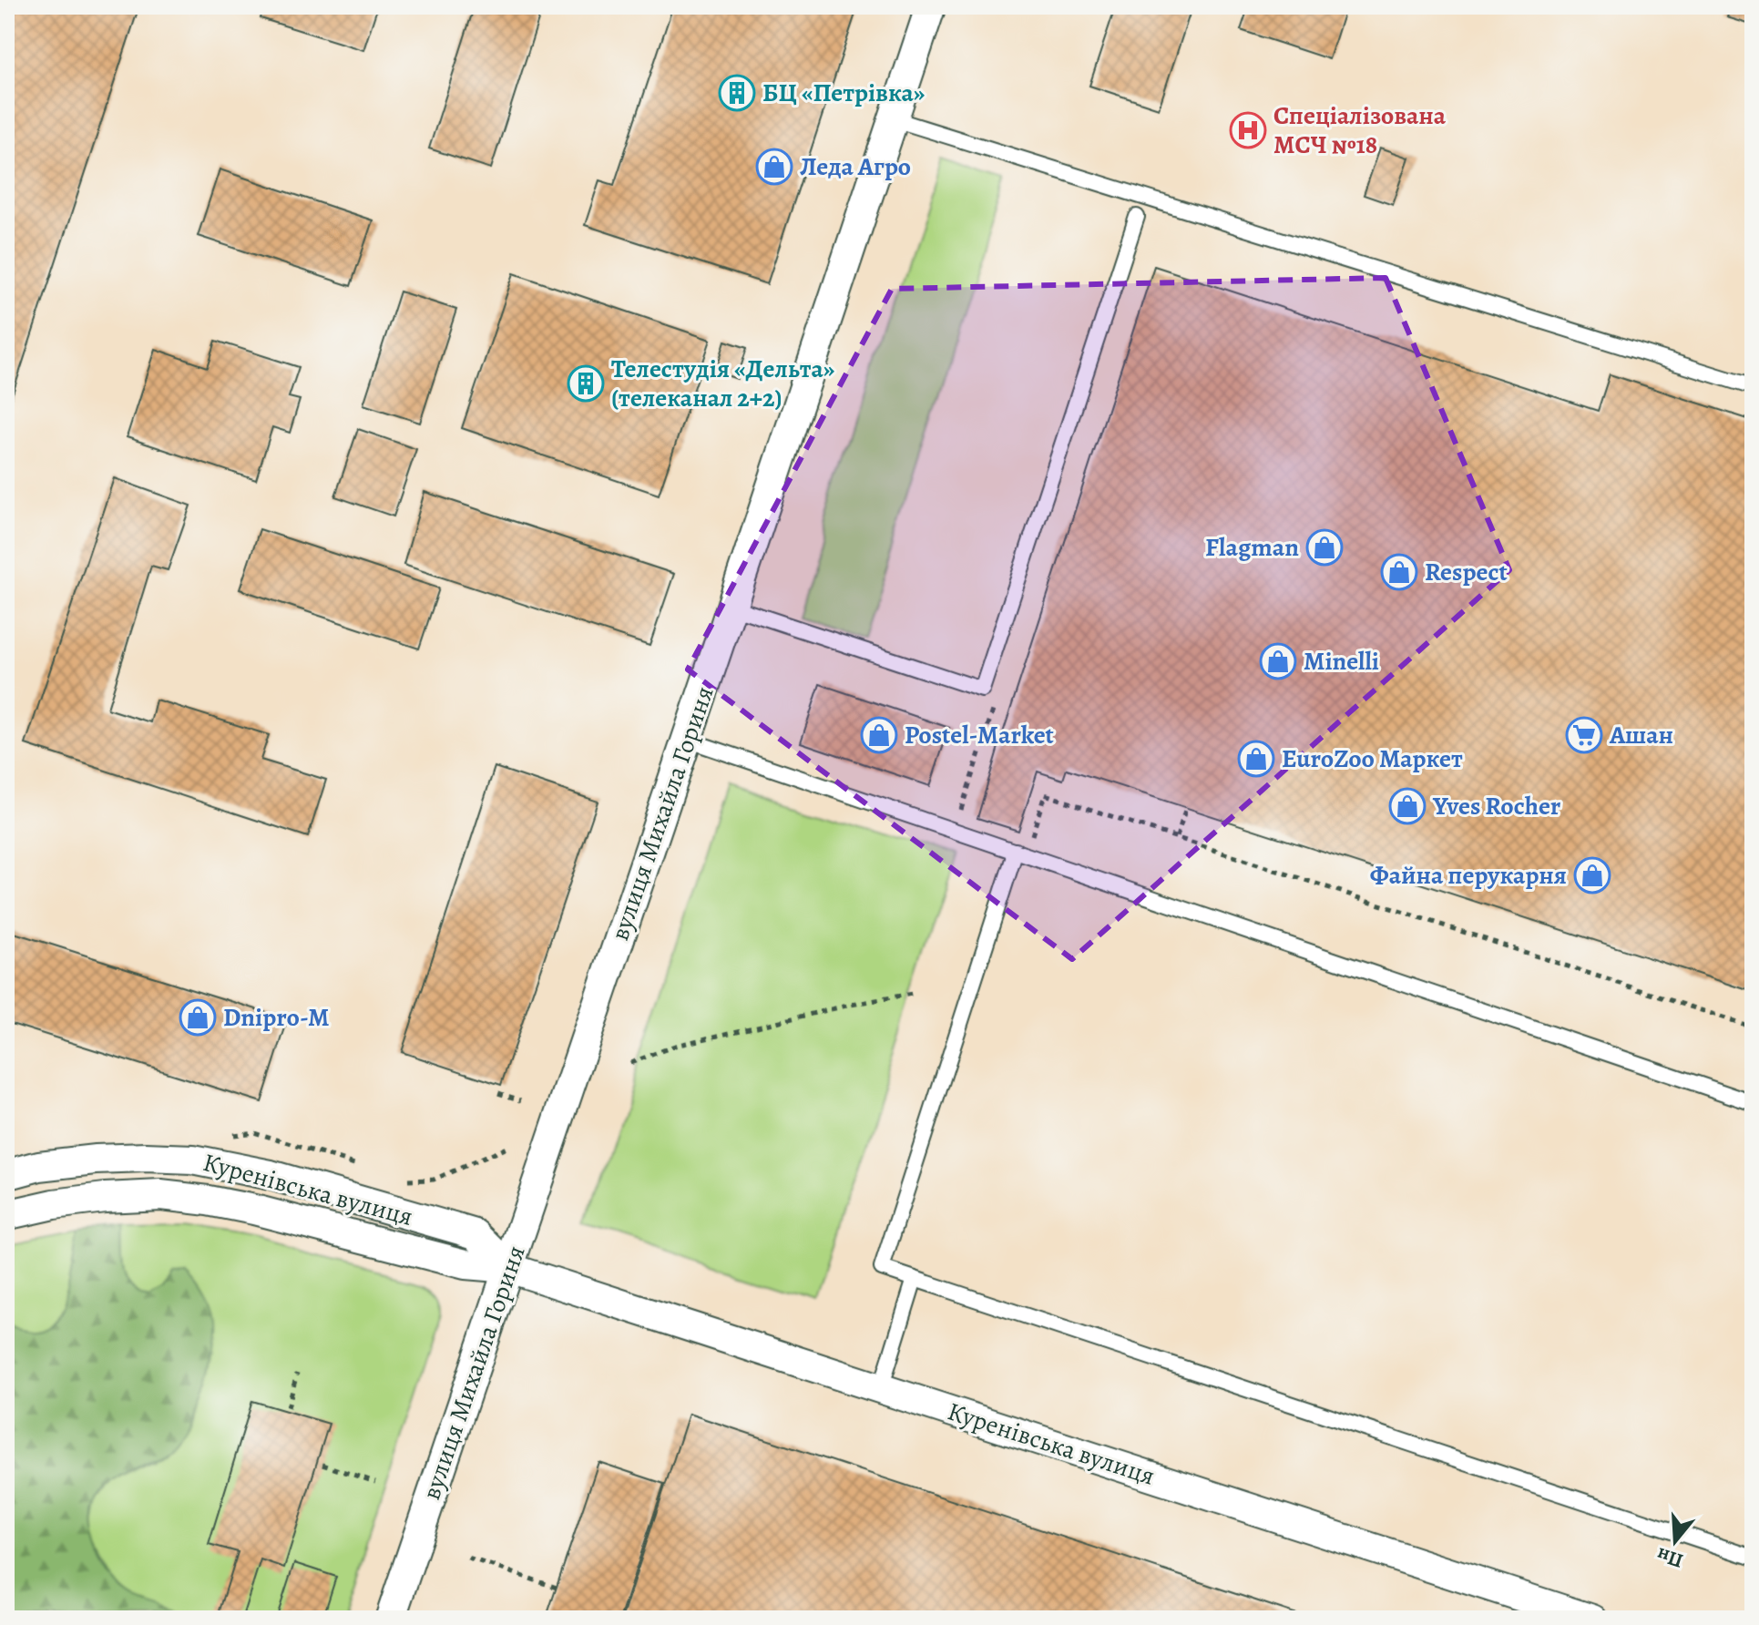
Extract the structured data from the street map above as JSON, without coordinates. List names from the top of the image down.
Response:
{
  "streets": {
    "street": ["вулиця Михайла Гориня", "Куренівська вулиця"]
  },
  "crossings": [
    ["вулиця Михайла Гориня", "Куренівська вулиця"]
  ],
  "places": {
    "building": ["БЦ «Петрівка»", "Телестудія «Дельта» (телеканал 2+2)"],
    "hospital": ["Спеціалізована МСЧ №18"],
    "shop": [
      "Леда Агро",
      "Flagman",
      "Respect",
      "Minelli",
      "Postel-Market",
      "EuroZoo Маркет",
      "Yves Rocher",
      "Файна перукарня",
      "Dnipro-M"
    ],
    "supermarket": ["Ашан"]
  },
  "north": "bottom"
}
